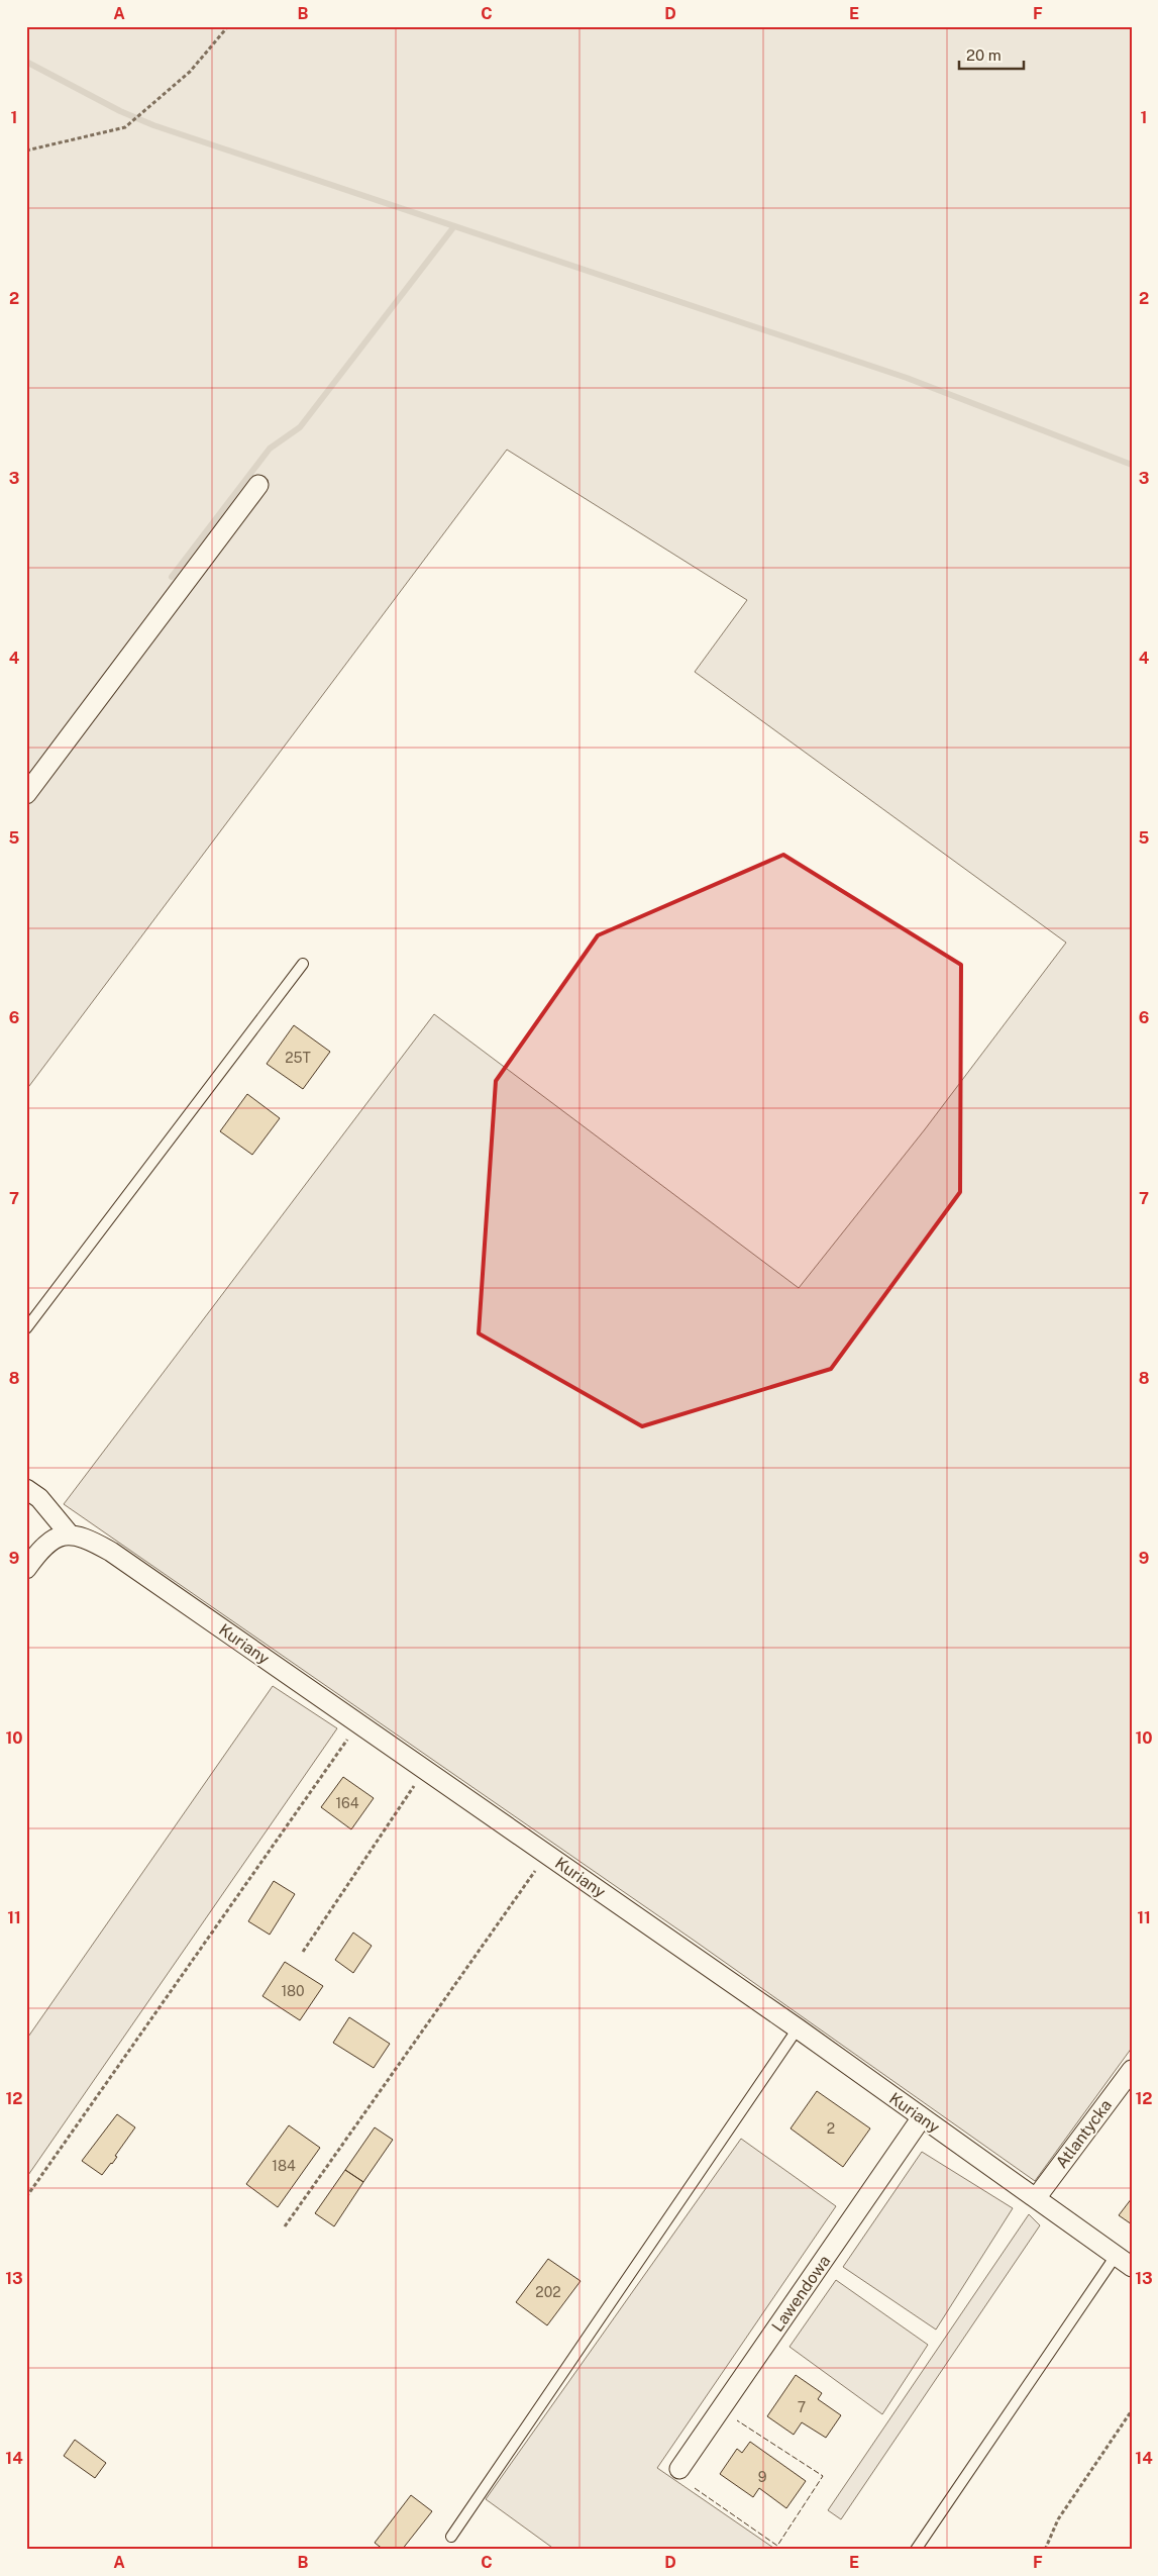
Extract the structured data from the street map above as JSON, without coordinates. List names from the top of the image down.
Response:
{
  "streets": {
    "street": ["Kuriany", "Atlantycka", "Lawendowa"]
  },
  "crossings": [
    ["Kuriany", "Atlantycka"],
    ["Kuriany", "Lawendowa"]
  ],
  "house_numbers": [
    "25T",
    "164",
    "180",
    "2",
    "184",
    "202",
    "7",
    "9"
  ],
  "scale_bar": "20 m",
  "grid": {
    "columns": [
      "A",
      "B",
      "C",
      "D",
      "E",
      "F"
    ],
    "rows": [
      "1",
      "2",
      "3",
      "4",
      "5",
      "6",
      "7",
      "8",
      "9",
      "10",
      "11",
      "12",
      "13",
      "14"
    ]
  }
}
